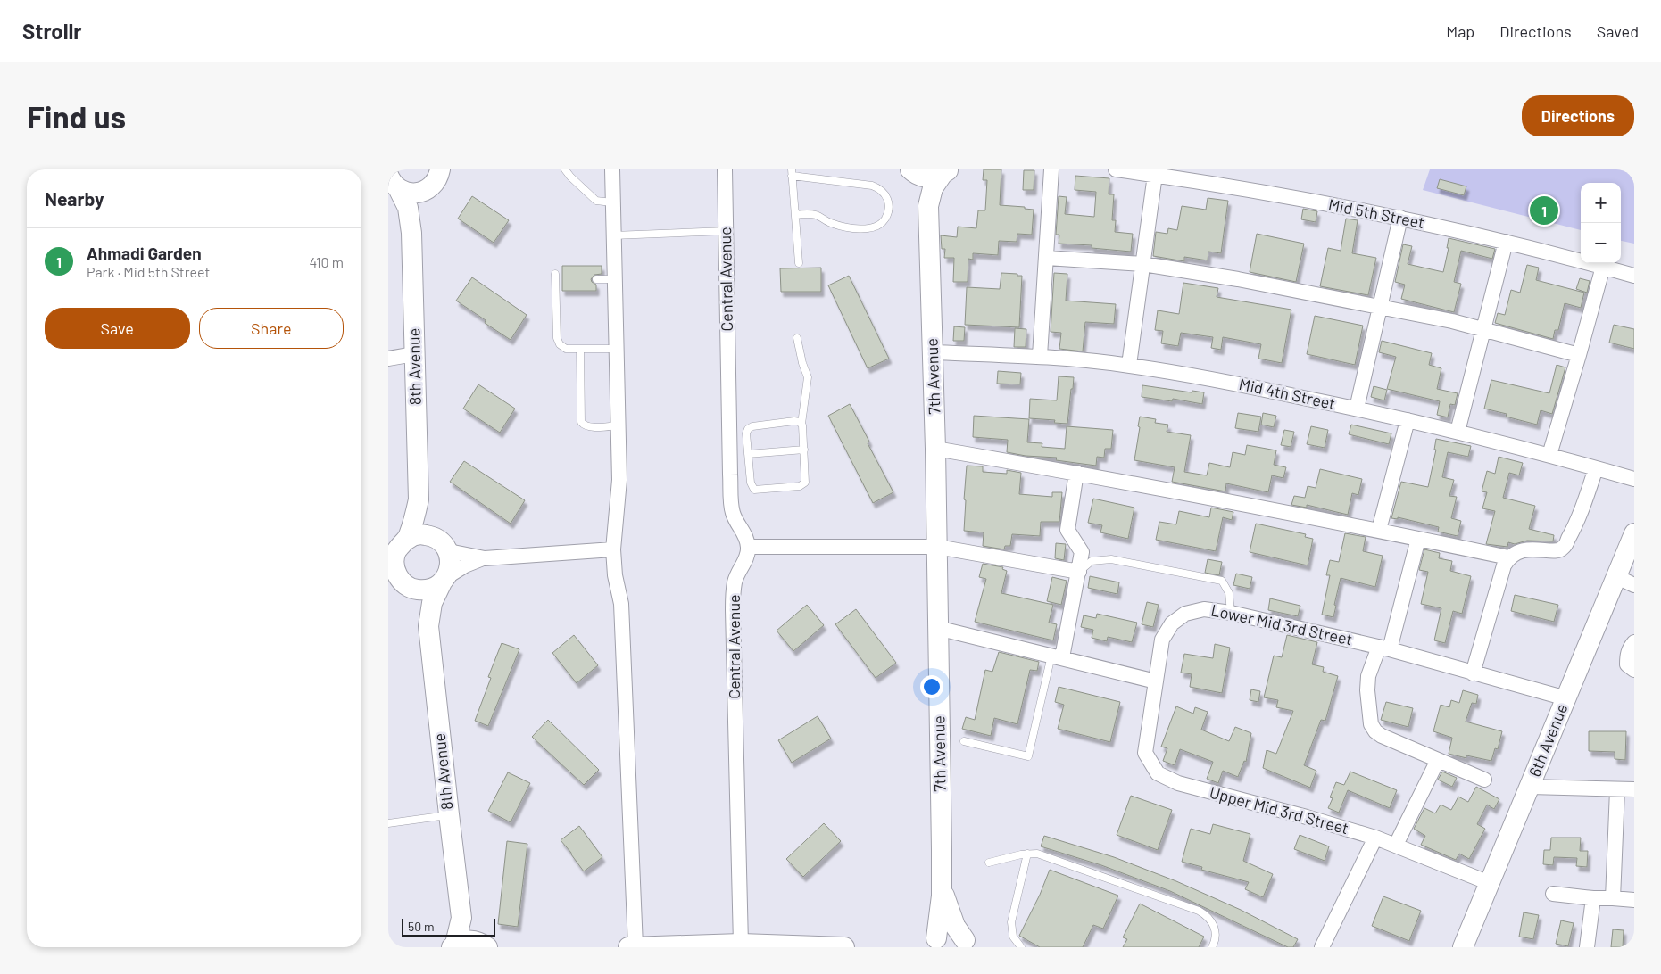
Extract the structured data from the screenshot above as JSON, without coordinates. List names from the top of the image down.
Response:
{
  "streets": {
    "main road": ["8th Avenue", "7th Avenue", "6th Avenue"],
    "street": [
      "Mid 5th Street",
      "Central Avenue",
      "Mid 4th Street",
      "Lower Mid 3rd Street",
      "Upper Mid 3rd Street"
    ]
  },
  "crossings": [
    ["7th Avenue", "Mid 4th Street"],
    ["Lower Mid 3rd Street", "6th Avenue"],
    ["Lower Mid 3rd Street", "Upper Mid 3rd Street"],
    ["6th Avenue", "Upper Mid 3rd Street"]
  ],
  "scale_bar": "50 m",
  "page": {
    "header": "Strollr",
    "nav": ["Map", "Directions", "Saved"],
    "buttons": [
      "Directions",
      ["Save", "Share"]
    ],
    "title": "Find us",
    "heading": "Nearby",
    "map_buttons": ["+", "−"],
    "pins": "1",
    "list": [
      {
        "mark": "1",
        "name": "Ahmadi Garden",
        "note": "Park · Mid 5th Street",
        "value": "410 m"
      }
    ],
    "scale": "50 m"
  }
}
